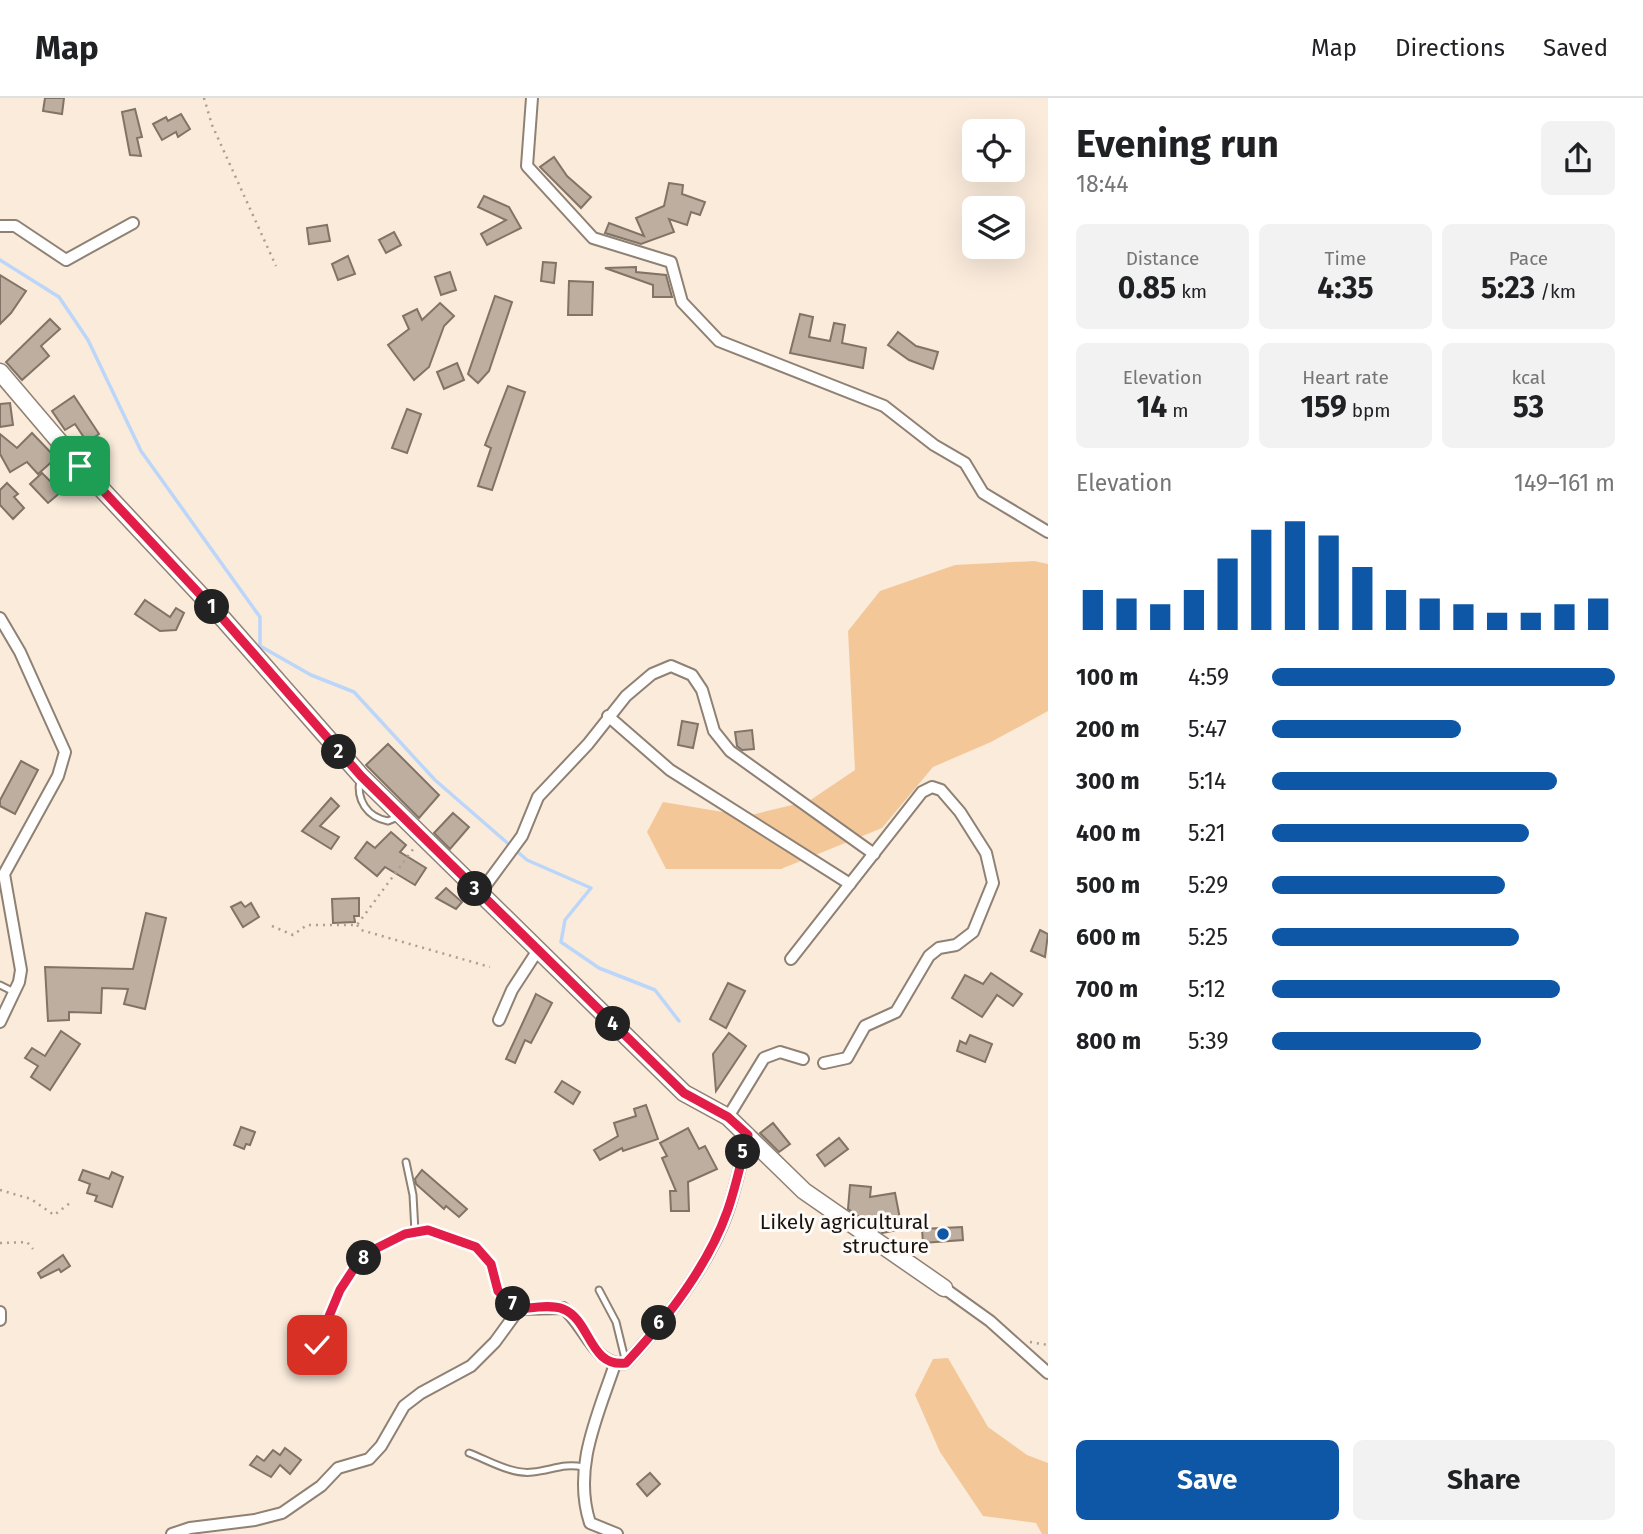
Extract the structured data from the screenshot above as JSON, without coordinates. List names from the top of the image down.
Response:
{
  "places": ["Likely agricultural structure"],
  "page": {
    "header": "Map",
    "nav": ["Map", "Directions", "Saved"],
    "heading": ["Evening run", "18:44"],
    "stats": [
      ["Distance", "0.85 km"],
      ["Time", "4:35"],
      ["Pace", "5:23 /km"],
      ["Elevation", "14 m"],
      ["Heart rate", "159 bpm"],
      ["kcal", "53"]
    ],
    "chart": ["Elevation", "149–161 m"],
    "pins": [
      "1",
      "2",
      "3",
      "4",
      "5",
      "8",
      "7",
      "6"
    ],
    "list": [
      {
        "name": "100 m",
        "note": "4:59"
      },
      {
        "name": "200 m",
        "note": "5:47"
      },
      {
        "name": "300 m",
        "note": "5:14"
      },
      {
        "name": "400 m",
        "note": "5:21"
      },
      {
        "name": "500 m",
        "note": "5:29"
      },
      {
        "name": "600 m",
        "note": "5:25"
      },
      {
        "name": "700 m",
        "note": "5:12"
      },
      {
        "name": "800 m",
        "note": "5:39"
      }
    ],
    "buttons": ["Save", "Share"]
  }
}
